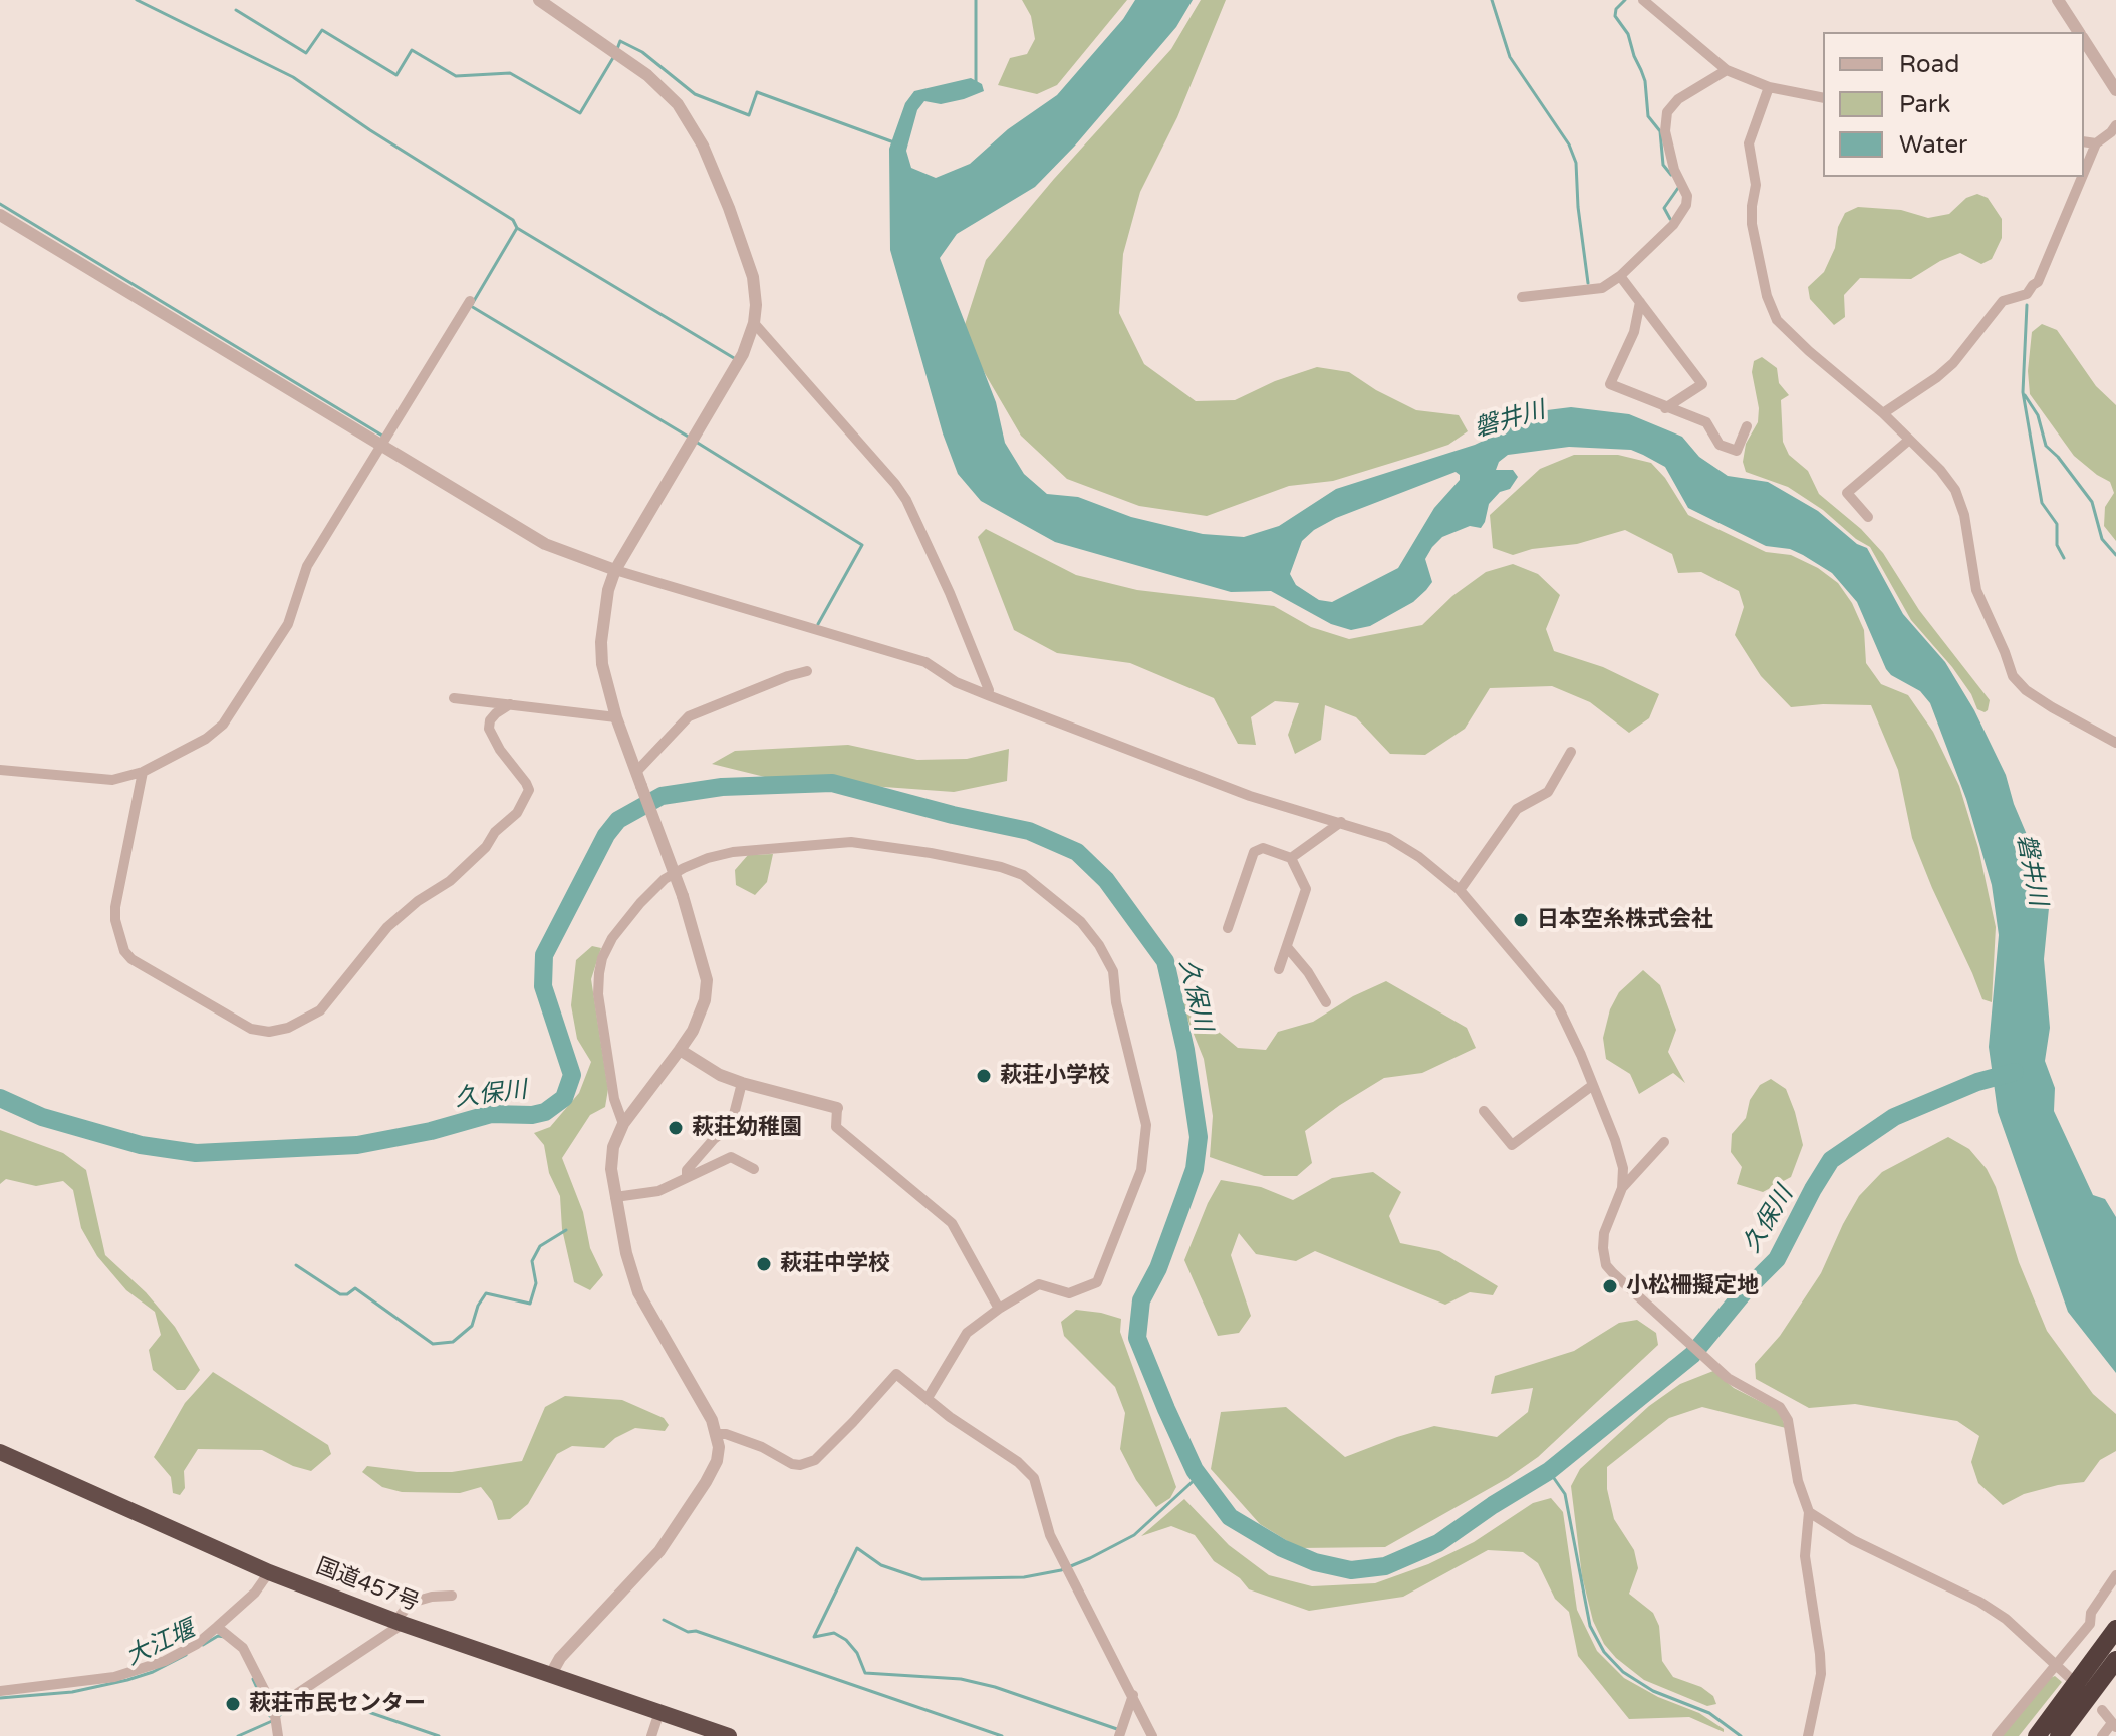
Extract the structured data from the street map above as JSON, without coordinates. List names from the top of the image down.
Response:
{
  "streets": {
    "highway": ["国道457号"]
  },
  "water": ["磐井川", "久保川", "大江堰"],
  "places": [
    "日本空糸株式会社",
    "萩荘小学校",
    "萩荘幼稚園",
    "萩荘中学校",
    "小松柵擬定地",
    "萩荘市民センター"
  ],
  "legend": ["Road", "Park", "Water"]
}
